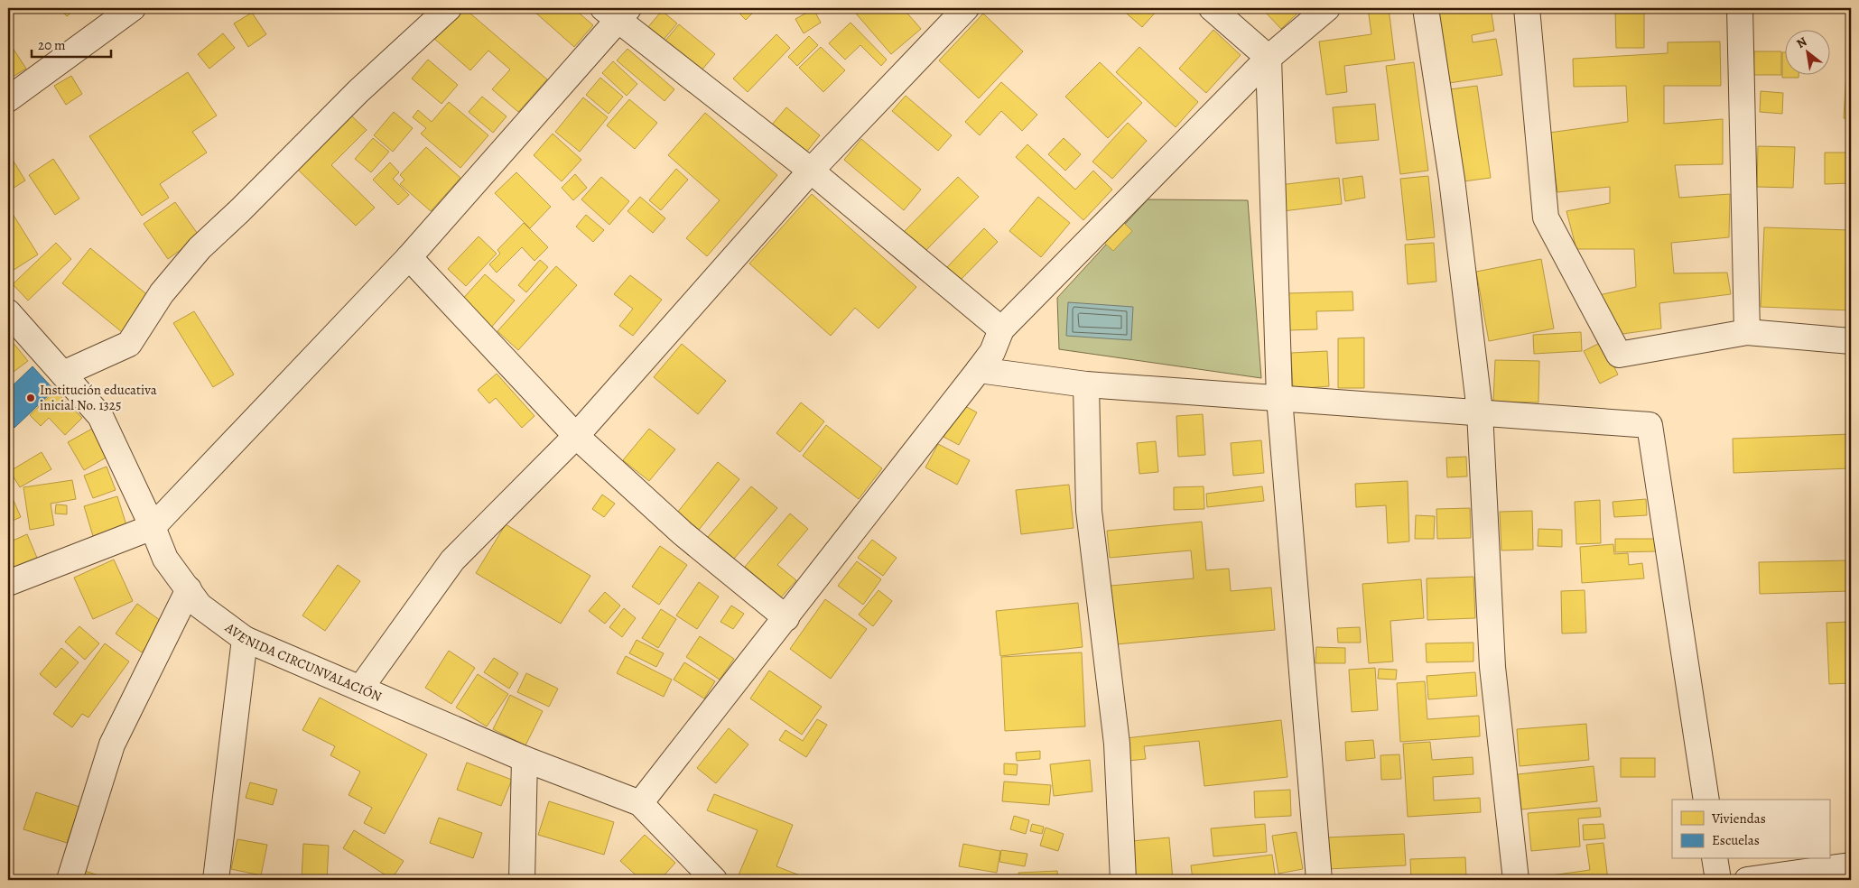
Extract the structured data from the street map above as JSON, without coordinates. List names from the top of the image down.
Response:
{
  "streets": {
    "street": ["AVENIDA CIRCUNVALACIÓN"]
  },
  "places": ["Institución educativa inicial No. 1325"],
  "legend": ["Viviendas", "Escuelas"],
  "scale_bar": "20 m",
  "north": "top left"
}
